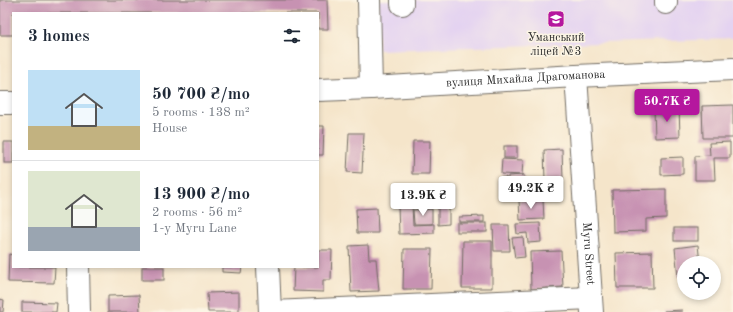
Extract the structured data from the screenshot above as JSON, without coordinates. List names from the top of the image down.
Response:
{
  "streets": {
    "street": ["вулиця Михайла Драгоманова", "Myru Street"]
  },
  "crossings": [
    ["вулиця Михайла Драгоманова", "Myru Street"]
  ],
  "places": {
    "school or university": ["Уманський ліцей №3"]
  },
  "page": {
    "heading": "3 homes",
    "list": [
      {
        "name": "50 700 ₴/mo",
        "note": "5 rooms · 138 m² · House"
      },
      {
        "name": "13 900 ₴/mo",
        "note": "2 rooms · 56 m² · 1-y Myru Lane"
      }
    ],
    "price": ["50.7K ₴", "49.2K ₴", "13.9K ₴"]
  }
}
